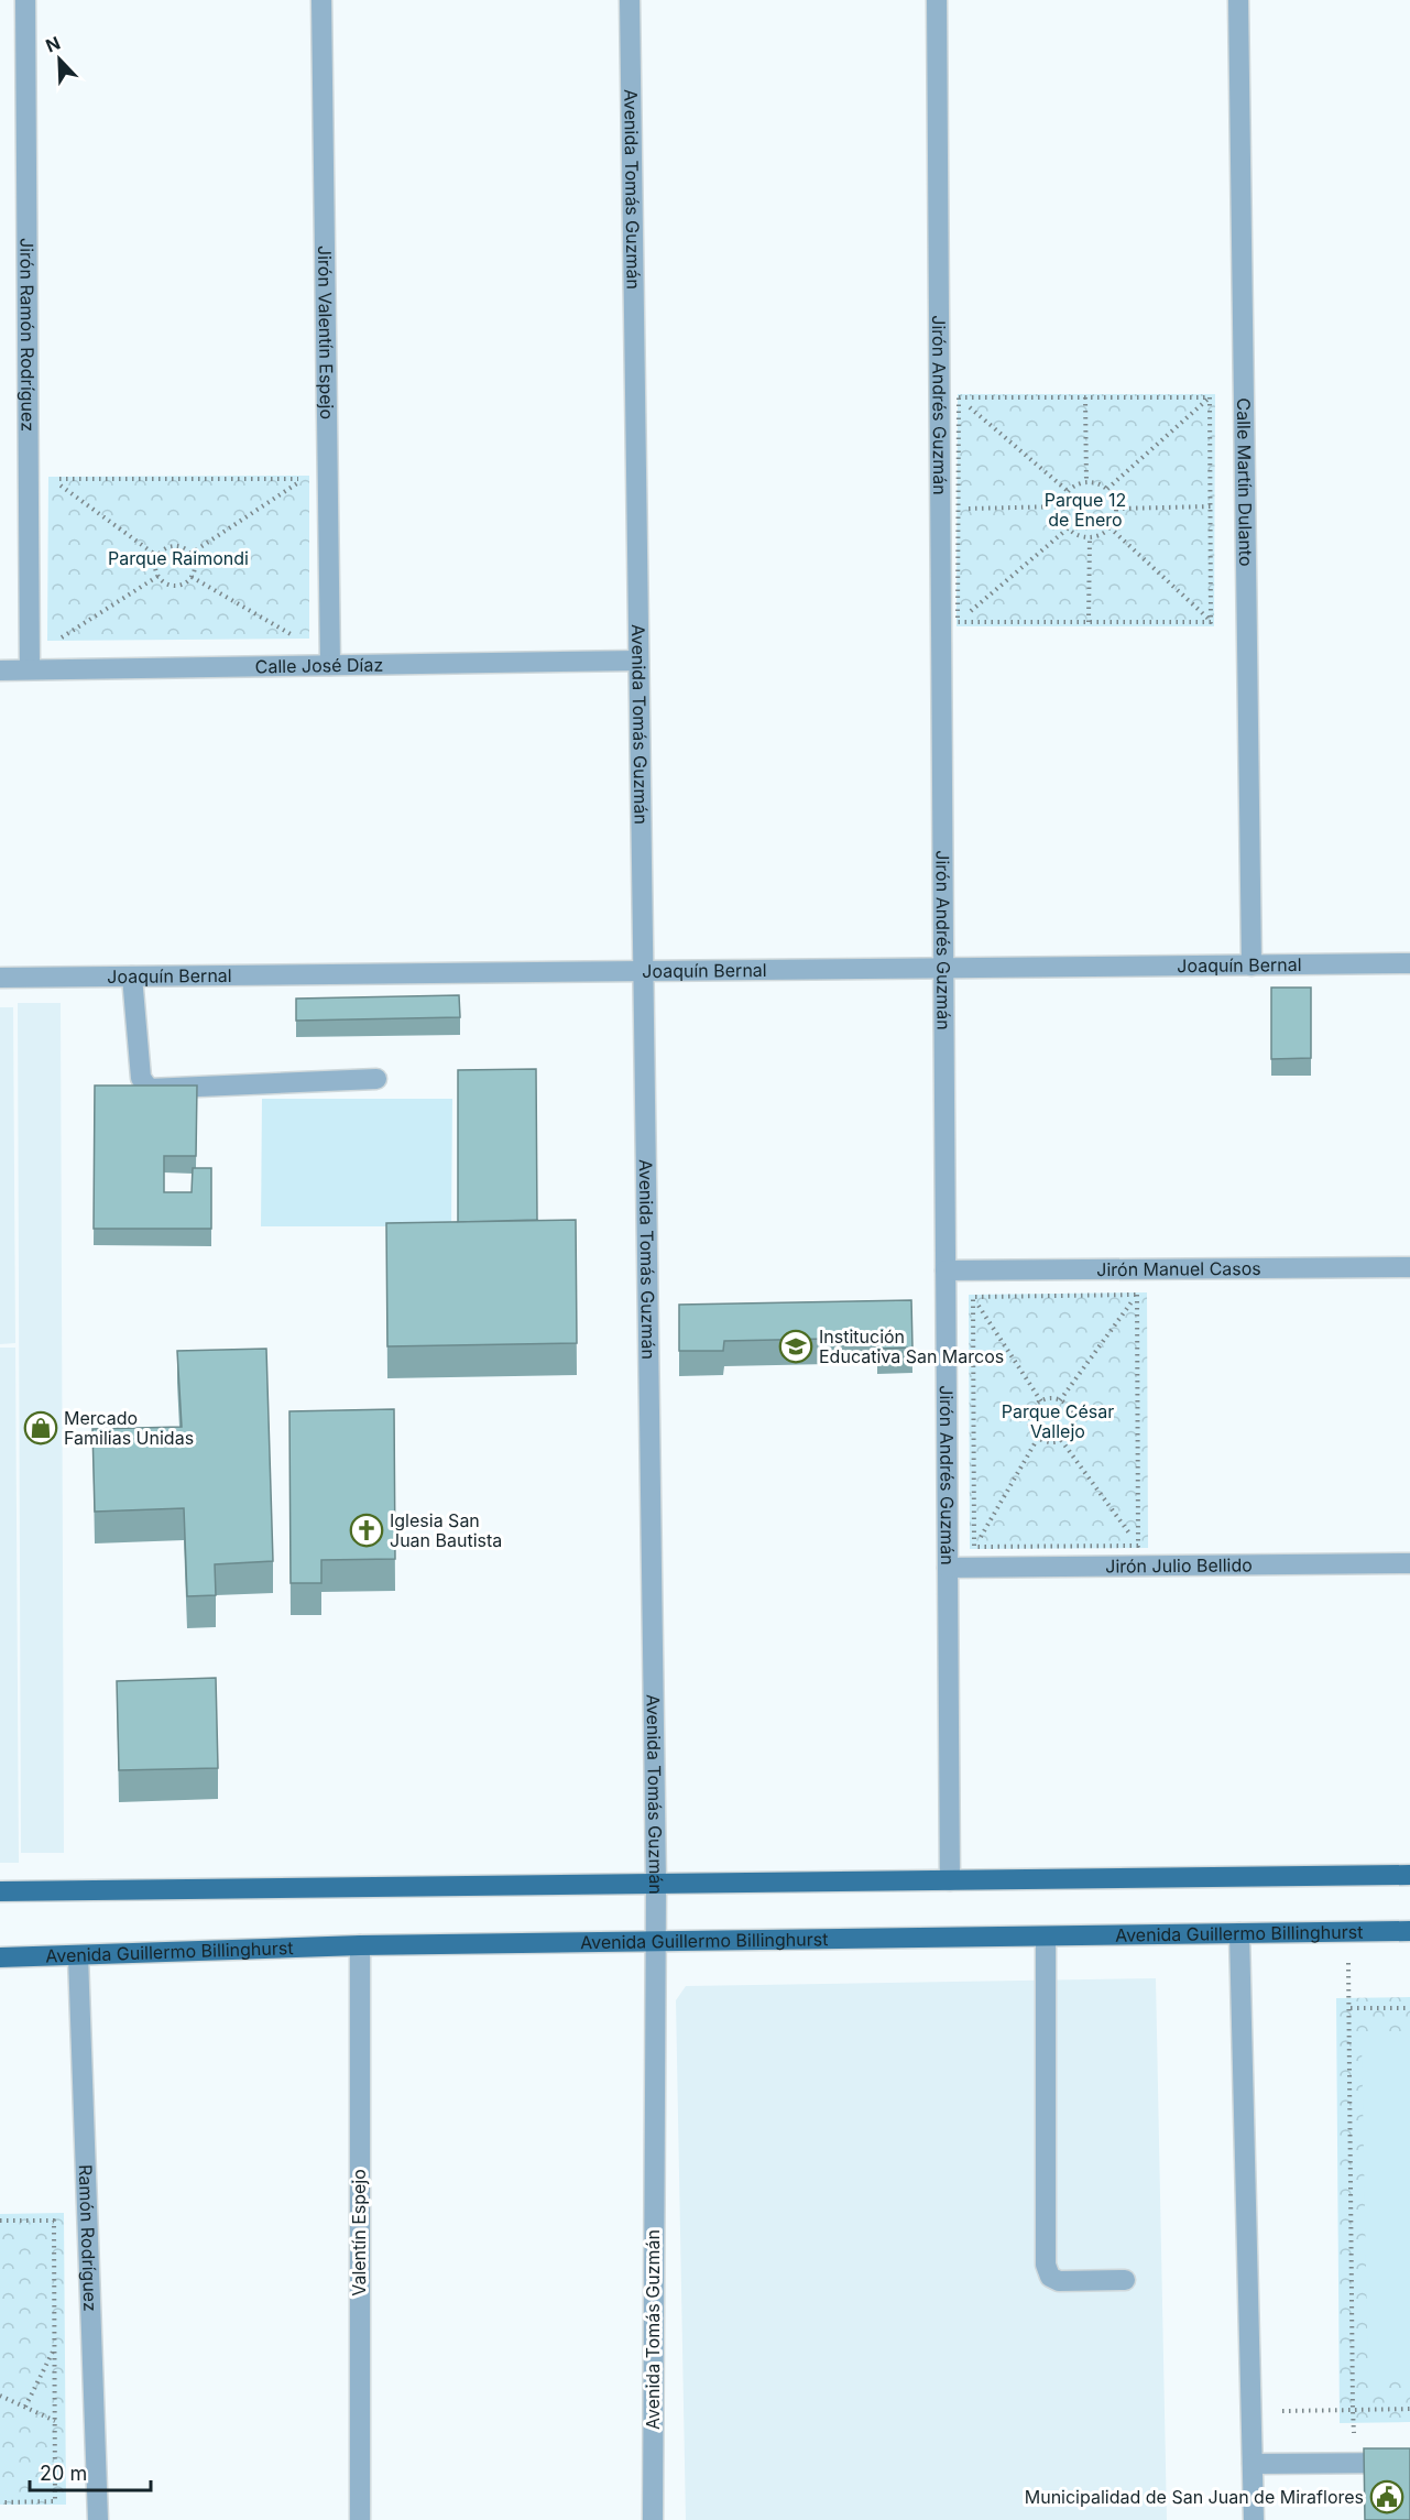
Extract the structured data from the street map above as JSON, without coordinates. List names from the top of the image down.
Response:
{
  "streets": {
    "main road": ["Avenida Guillermo Billinghurst"],
    "street": [
      "Avenida Tomás Guzmán",
      "Jirón Valentín Espejo",
      "Jirón Ramón Rodríguez",
      "Jirón Andrés Guzmán",
      "Calle Martín Dulanto",
      "Calle José Díaz",
      "Joaquín Bernal",
      "Jirón Manuel Casos",
      "Jirón Julio Bellido",
      "Valentín Espejo",
      "Ramón Rodríguez"
    ]
  },
  "crossings": [
    ["Avenida Tomás Guzmán", "Calle José Díaz"],
    ["Avenida Tomás Guzmán", "Joaquín Bernal"],
    ["Avenida Tomás Guzmán", "Avenida Guillermo Billinghurst"],
    ["Jirón Valentín Espejo", "Calle José Díaz"],
    ["Jirón Ramón Rodríguez", "Calle José Díaz"],
    ["Jirón Andrés Guzmán", "Joaquín Bernal"],
    ["Jirón Andrés Guzmán", "Jirón Manuel Casos"],
    ["Jirón Andrés Guzmán", "Jirón Julio Bellido"],
    ["Calle Martín Dulanto", "Joaquín Bernal"],
    ["Avenida Guillermo Billinghurst", "Valentín Espejo"],
    ["Avenida Guillermo Billinghurst", "Ramón Rodríguez"]
  ],
  "parks": ["Parque 12 de Enero", "Parque Raimondi", "Parque César Vallejo"],
  "places": {
    "school or university": ["Institución Educativa San Marcos"],
    "shop": ["Mercado Familias Unidas"],
    "church": ["Iglesia San Juan Bautista"],
    "public building": ["Municipalidad de San Juan de Miraflores"]
  },
  "scale_bar": "20 m",
  "north": "top left"
}
